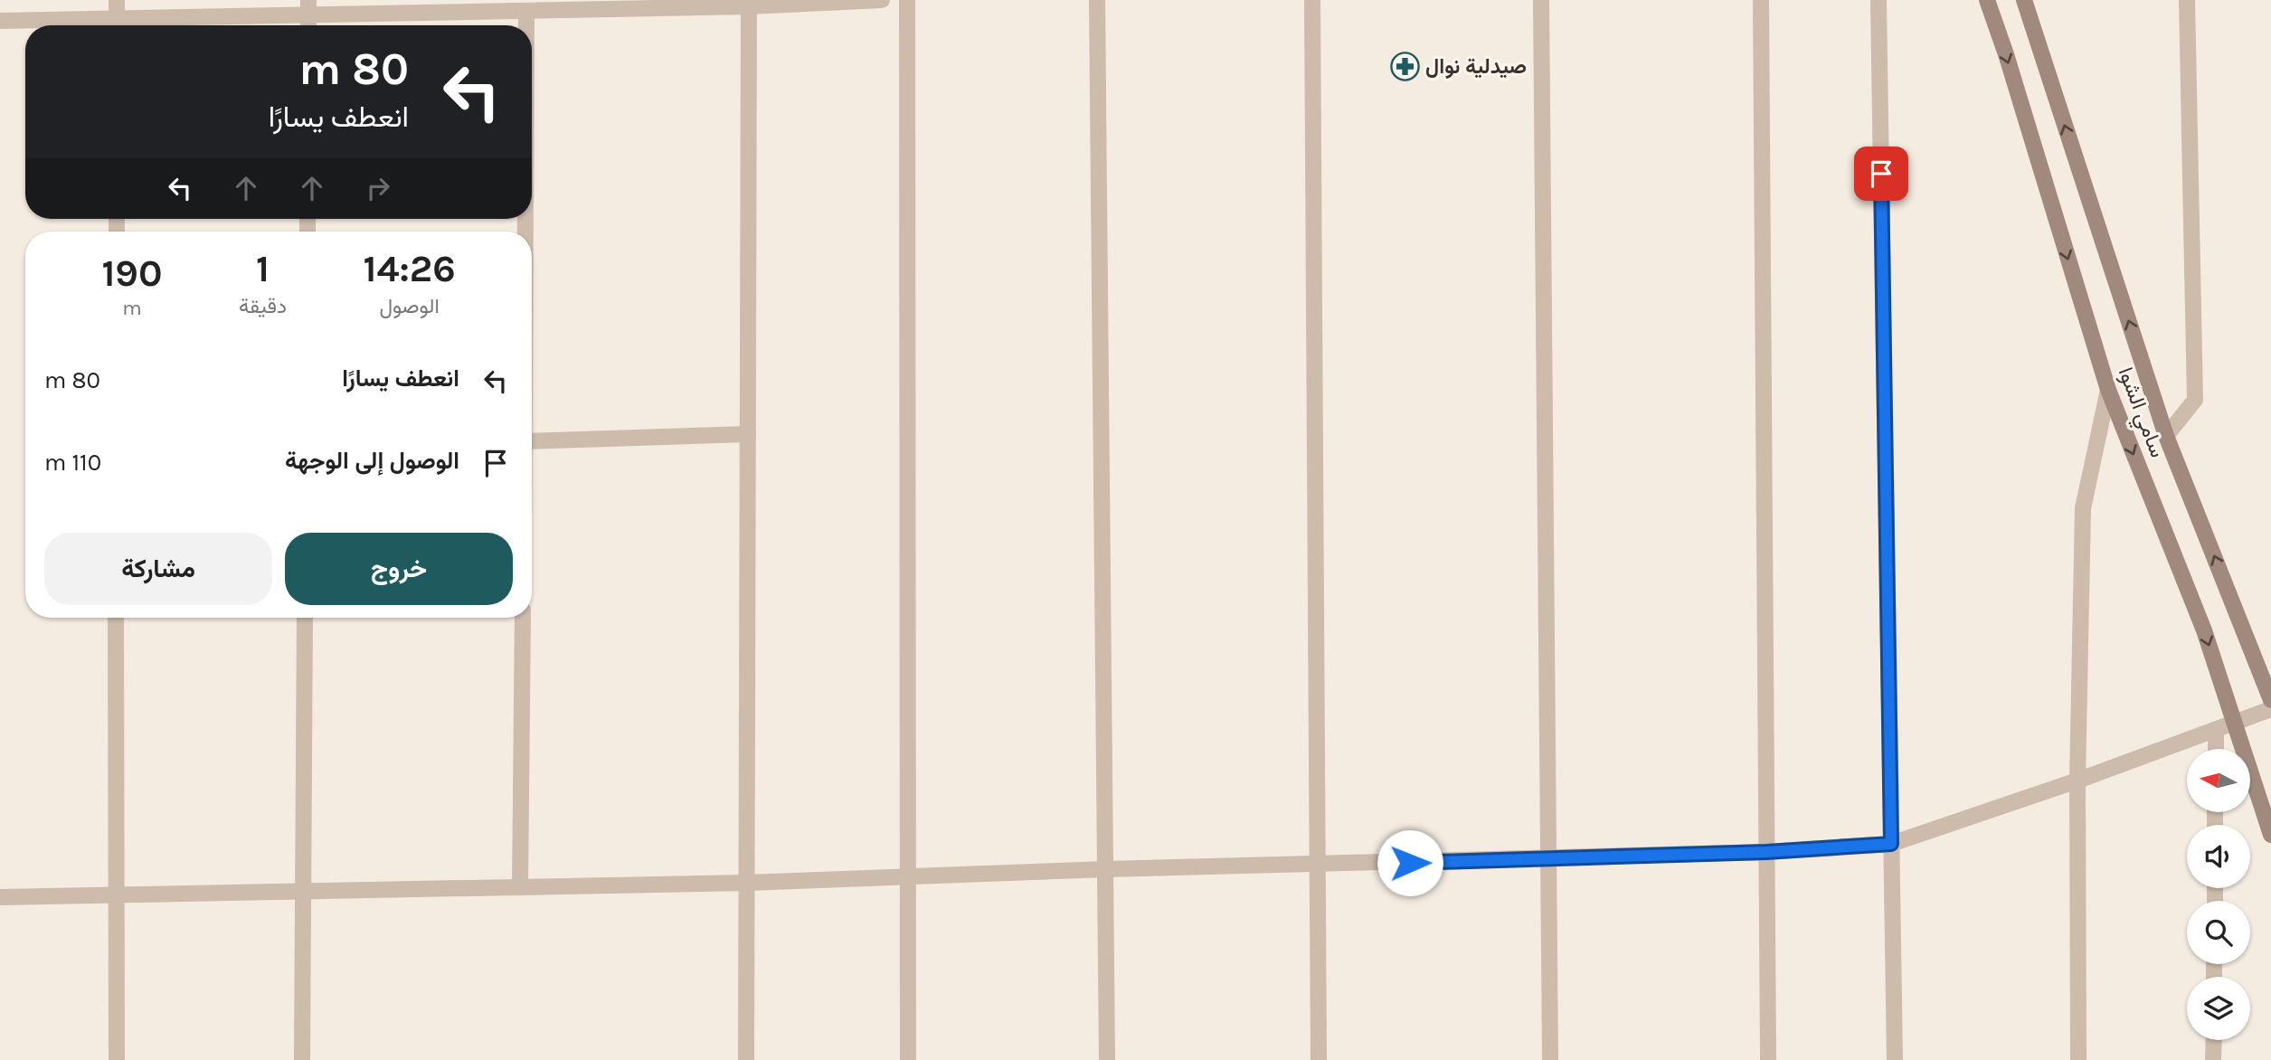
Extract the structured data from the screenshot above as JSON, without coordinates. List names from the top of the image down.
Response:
{
  "streets": {
    "main road": ["سامي الشوا"]
  },
  "places": {
    "pharmacy": ["صيدلية نوال"]
  },
  "north": "left",
  "page": {
    "turn": ["80 m", "انعطف يسارًا"],
    "eta": [
      "14:26",
      "الوصول",
      "1",
      "دقيقة",
      "190",
      "m"
    ],
    "list": [
      {
        "name": "انعطف يسارًا",
        "value": "80 m"
      },
      {
        "name": "الوصول إلى الوجهة",
        "value": "110 m"
      }
    ],
    "buttons": ["خروج", "مشاركة"]
  }
}
